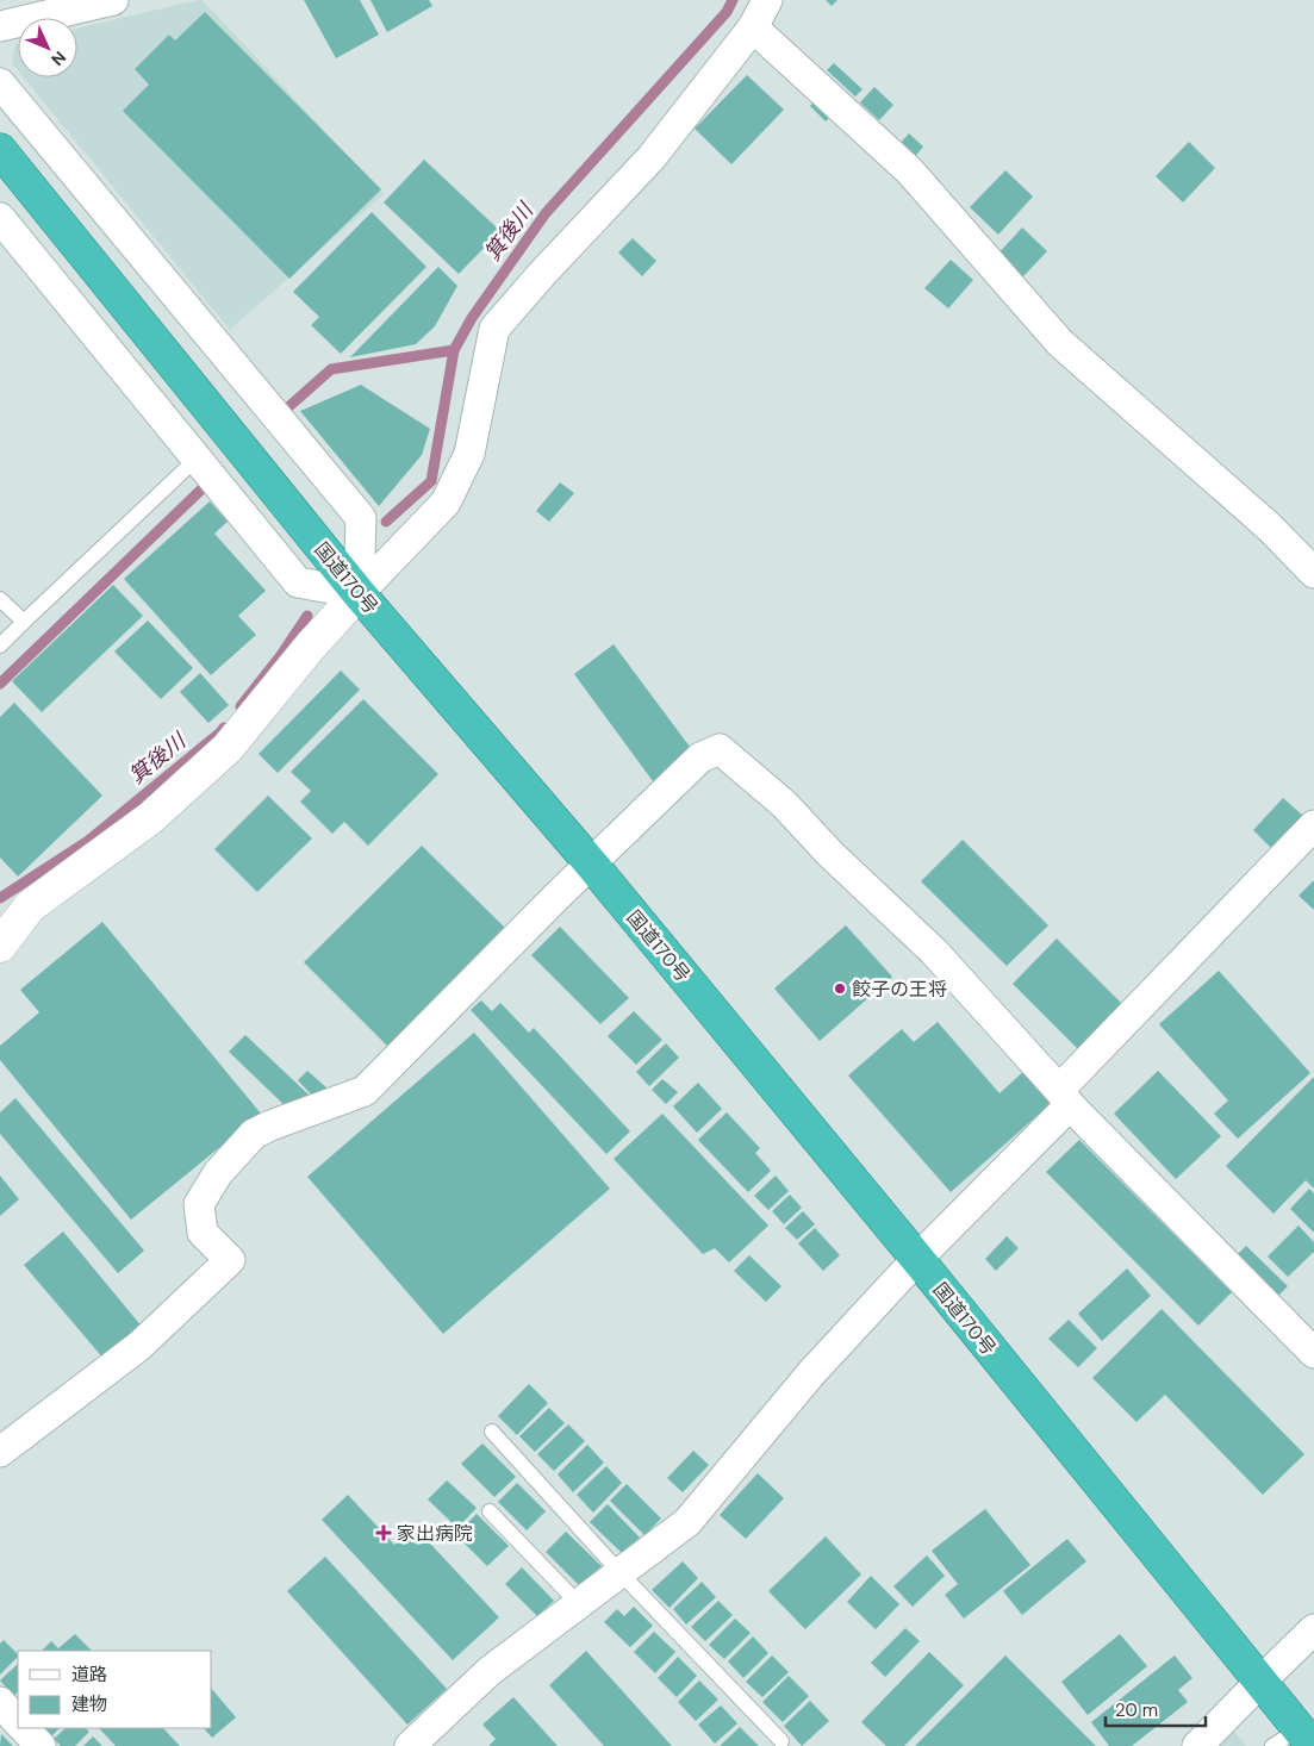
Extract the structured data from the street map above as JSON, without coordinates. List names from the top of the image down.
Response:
{
  "streets": {
    "highway": ["国道170号"]
  },
  "water": ["箕後川"],
  "places": {
    "other": ["餃子の王将"],
    "health": ["家出病院"]
  },
  "legend": ["道路", "建物"],
  "scale_bar": "20 m",
  "north": "bottom right"
}
